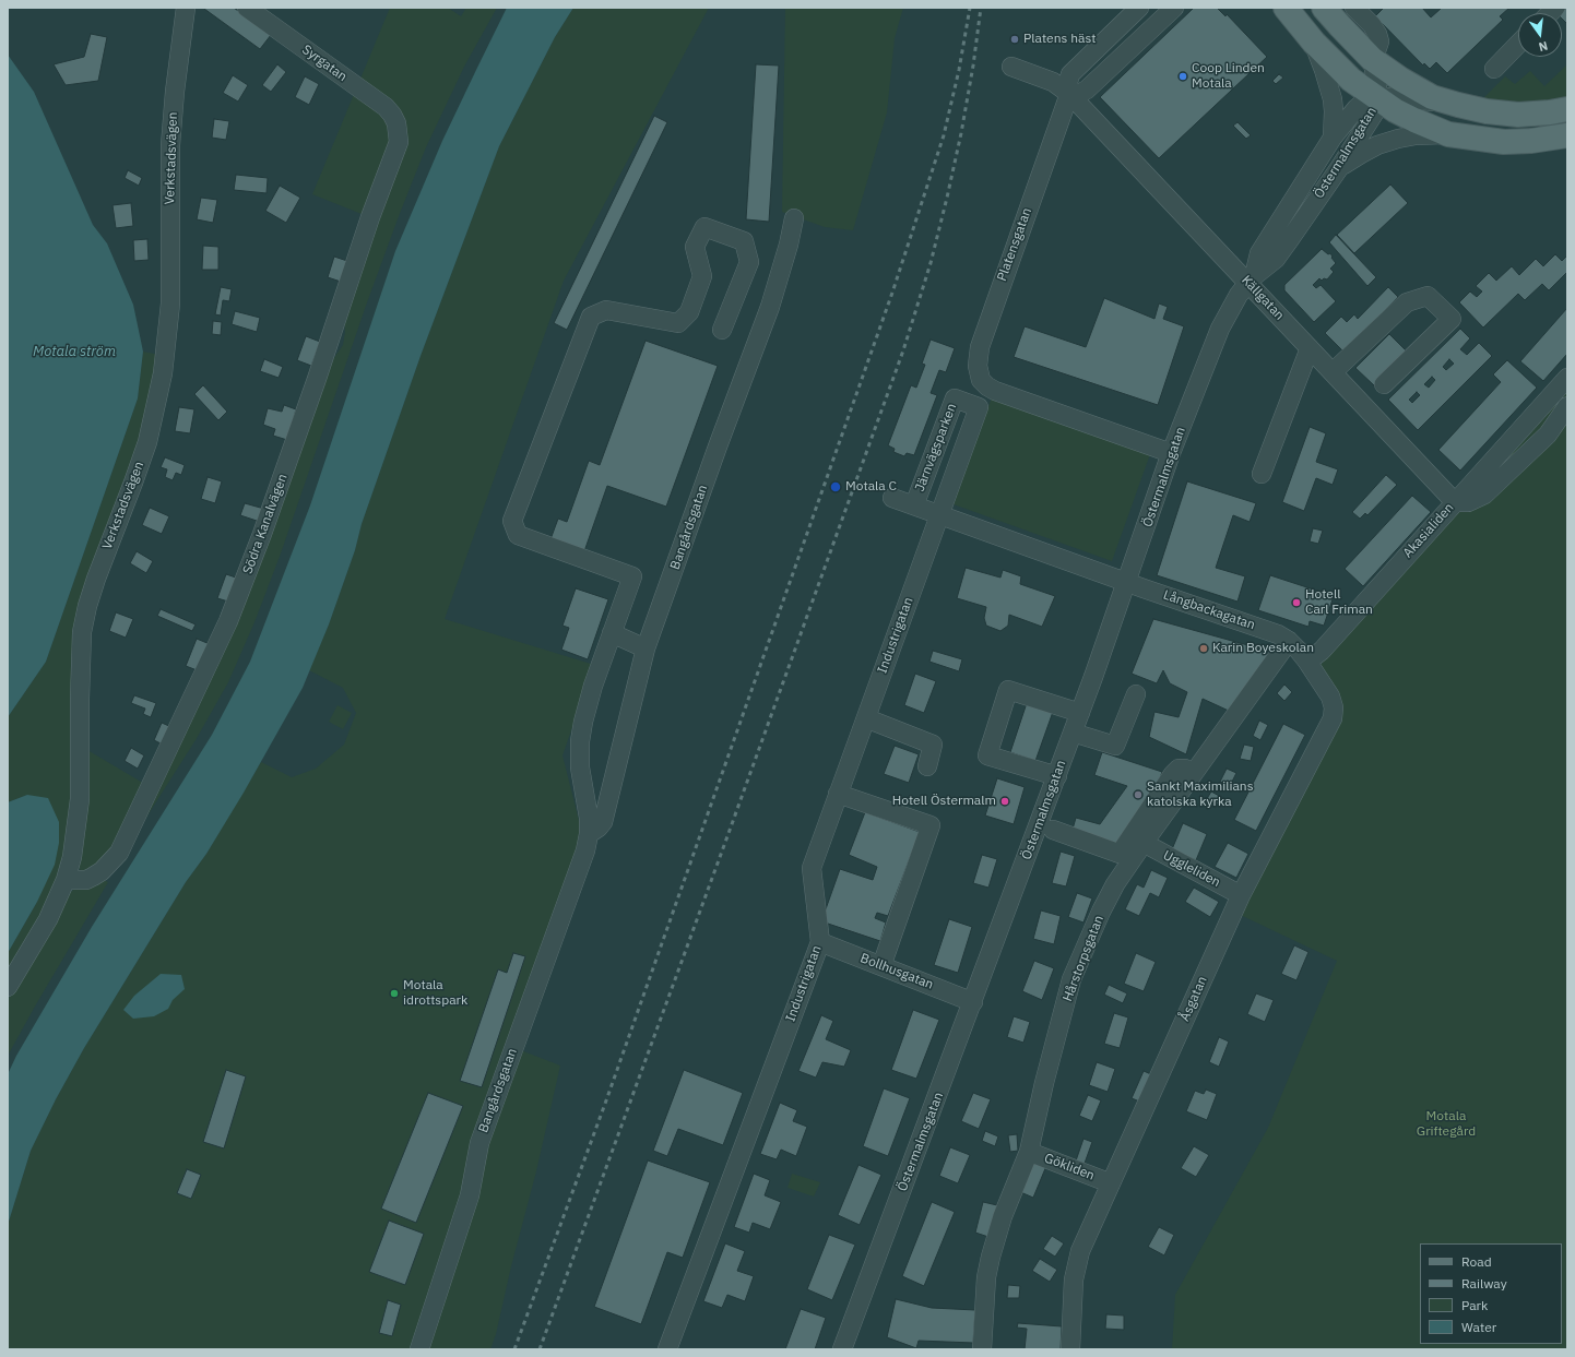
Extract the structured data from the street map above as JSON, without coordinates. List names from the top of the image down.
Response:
{
  "streets": {
    "street": [
      "Syrgatan",
      "Östermalmsgatan",
      "Verkstadsvägen",
      "Platensgatan",
      "Källgatan",
      "Järnvägsparken",
      "Södra Kanalvägen",
      "Bangårdsgatan",
      "Akasialiden",
      "Långbackagatan",
      "Industrigatan",
      "Uggleliden",
      "Hårstorpsgatan",
      "Bollhusgatan",
      "Åsgatan",
      "Gökliden"
    ]
  },
  "crossings": [
    ["Syrgatan", "Södra Kanalvägen"],
    ["Östermalmsgatan", "Platensgatan"],
    ["Östermalmsgatan", "Källgatan"],
    ["Östermalmsgatan", "Järnvägsparken"],
    ["Östermalmsgatan", "Långbackagatan"],
    ["Östermalmsgatan", "Bollhusgatan"],
    ["Verkstadsvägen", "Södra Kanalvägen"],
    ["Platensgatan", "Källgatan"],
    ["Källgatan", "Akasialiden"],
    ["Järnvägsparken", "Långbackagatan"],
    ["Järnvägsparken", "Industrigatan"],
    ["Akasialiden", "Åsgatan"],
    ["Långbackagatan", "Hårstorpsgatan"],
    ["Industrigatan", "Bollhusgatan"],
    ["Uggleliden", "Hårstorpsgatan"],
    ["Uggleliden", "Åsgatan"],
    ["Hårstorpsgatan", "Gökliden"],
    ["Åsgatan", "Gökliden"]
  ],
  "water": ["Motala ström"],
  "parks": ["Motala Griftegård"],
  "places": [
    "Platens häst",
    "Coop Linden Motala",
    "Motala C",
    "Hotell Carl Friman",
    "Karin Boyeskolan",
    "Sankt Maximilians katolska kyrka",
    "Hotell Östermalm",
    "Motala idrottspark"
  ],
  "legend": [
    "Road",
    "Railway",
    "Park",
    "Water"
  ],
  "north": "bottom"
}
